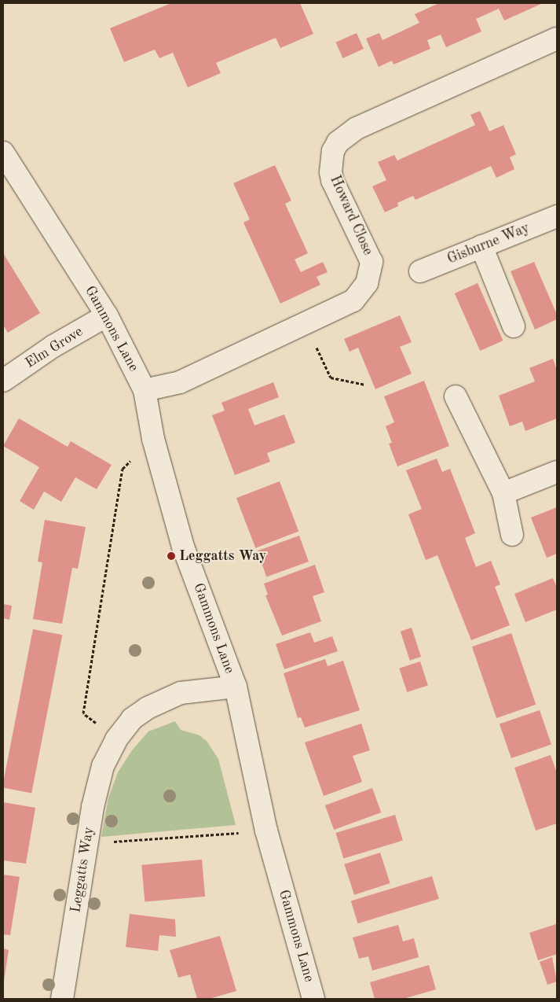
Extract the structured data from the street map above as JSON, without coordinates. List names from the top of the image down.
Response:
{
  "streets": {
    "street": [
      "Howard Close",
      "Gisburne Way",
      "Gammons Lane",
      "Elm Grove",
      "Leggatts Way"
    ]
  },
  "crossings": [
    ["Howard Close", "Gammons Lane"],
    ["Gammons Lane", "Elm Grove"],
    ["Gammons Lane", "Leggatts Way"]
  ],
  "places": ["Leggatts Way"]
}
